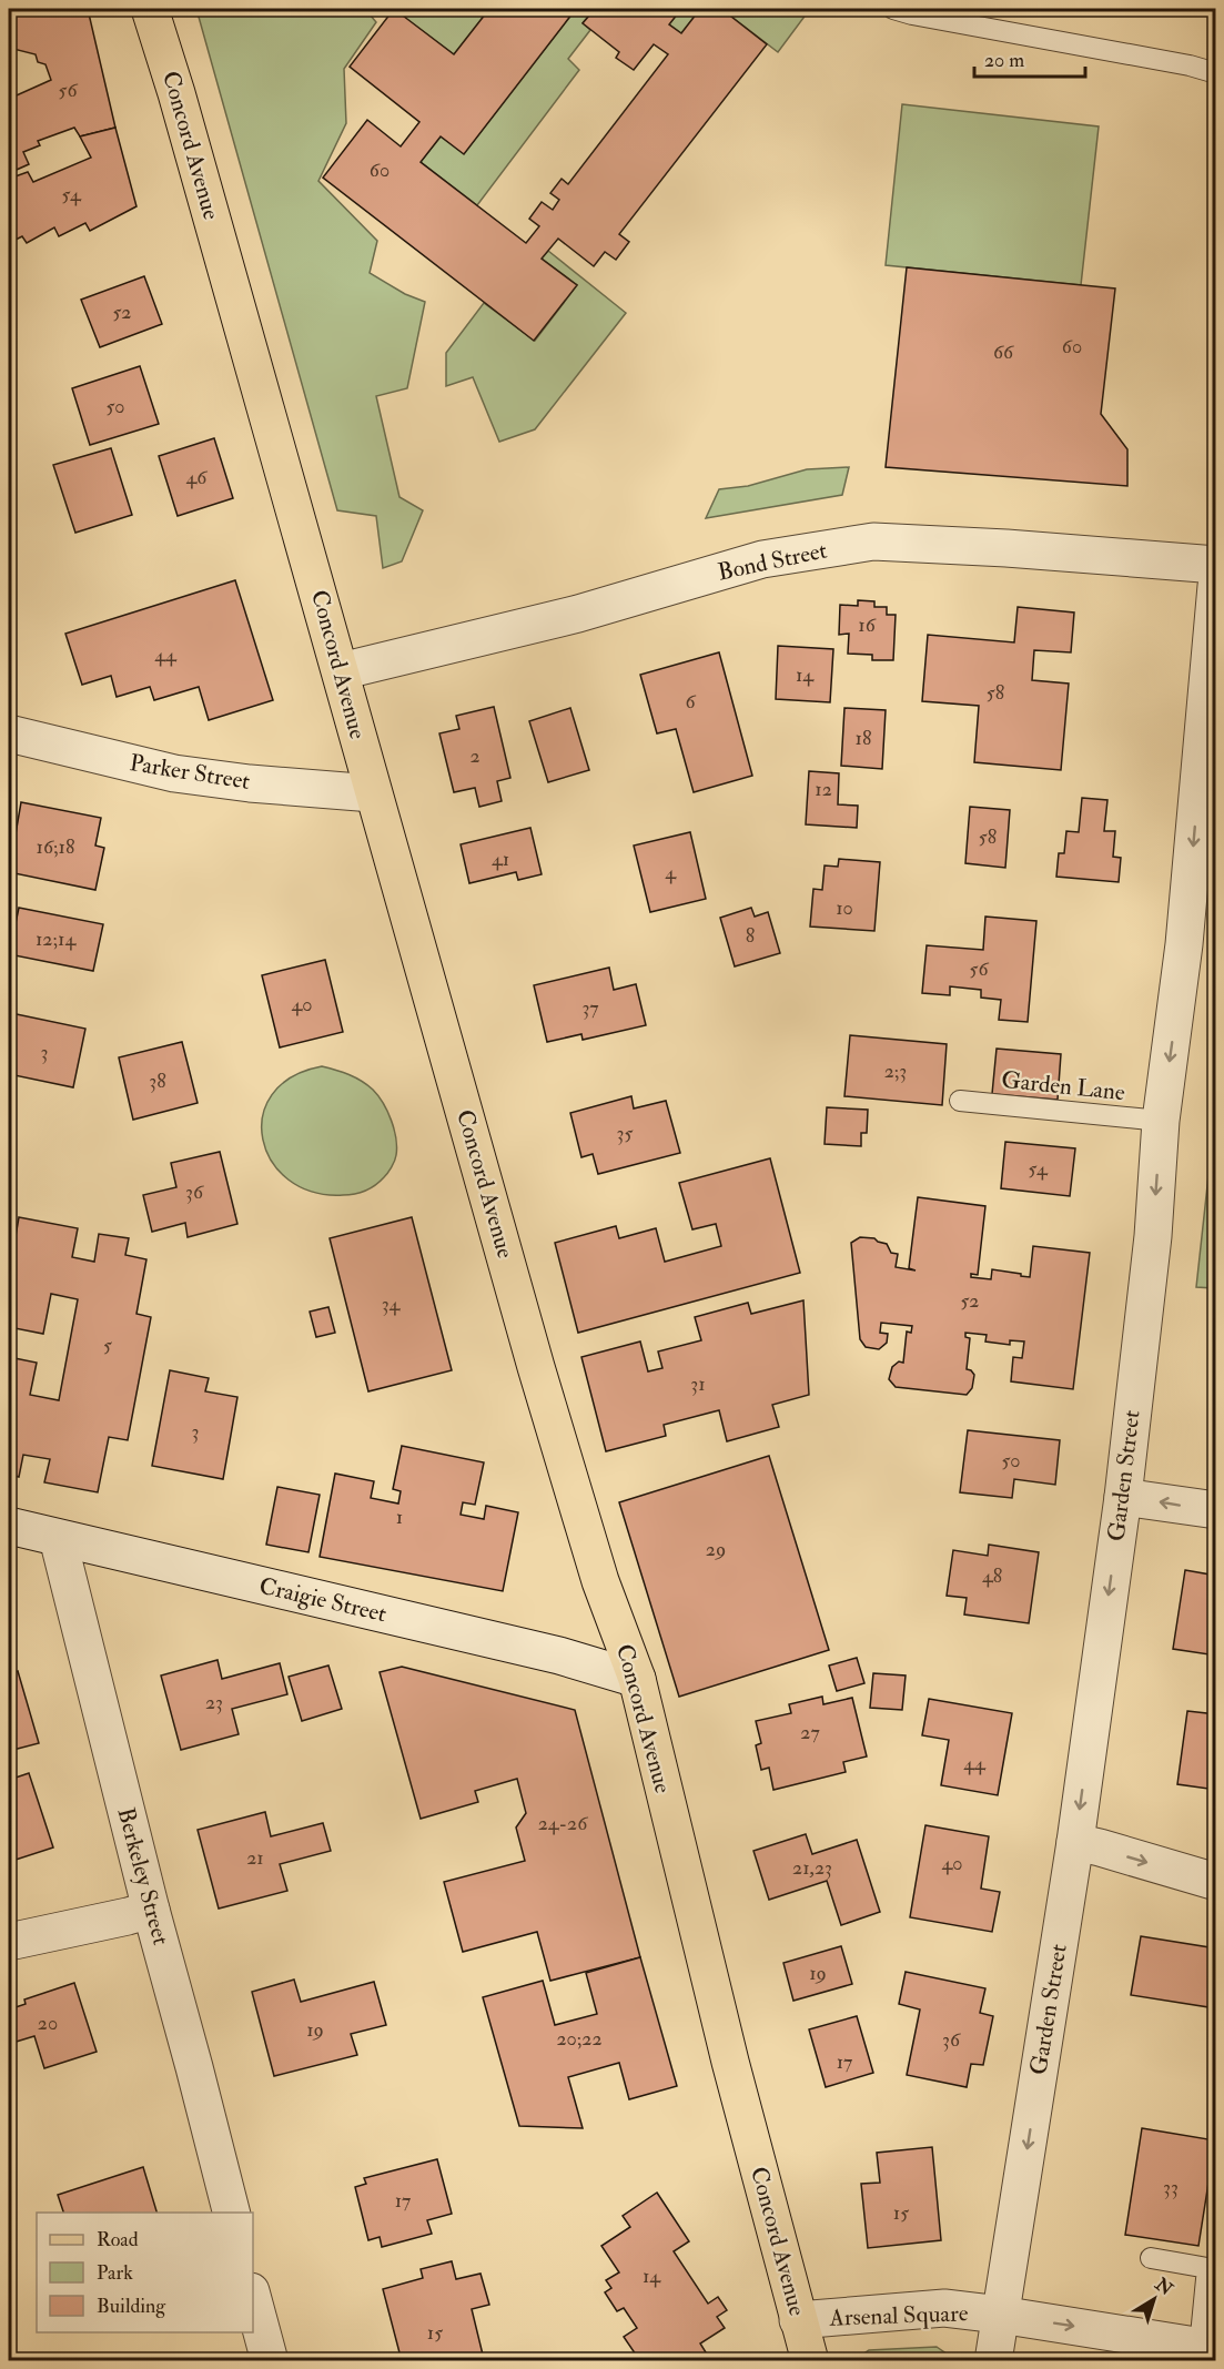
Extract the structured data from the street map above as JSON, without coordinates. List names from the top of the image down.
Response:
{
  "streets": {
    "main road": ["Concord Avenue"],
    "street": [
      "Bond Street",
      "Parker Street",
      "Garden Street",
      "Craigie Street",
      "Berkeley Street",
      "Arsenal Square"
    ],
    "lane": ["Garden Lane"]
  },
  "crossings": [
    ["Concord Avenue", "Bond Street"],
    ["Concord Avenue", "Parker Street"],
    ["Concord Avenue", "Craigie Street"],
    ["Concord Avenue", "Arsenal Square"],
    ["Garden Lane", "Garden Street"],
    ["Garden Street", "Arsenal Square"],
    ["Craigie Street", "Berkeley Street"]
  ],
  "one_way": ["Garden Street", "Arsenal Square"],
  "house_numbers": [
    "56",
    "60",
    "54",
    "52",
    "60",
    "66",
    "50",
    "46",
    "16",
    "44",
    "14",
    "58",
    "6",
    "18",
    "2",
    "12",
    "58",
    "16;18",
    "41",
    "4",
    "10",
    "8",
    "12;14",
    "56",
    "40",
    "37",
    "3",
    "2;3",
    "38",
    "35",
    "54",
    "36",
    "52",
    "34",
    "5",
    "31",
    "3",
    "50",
    "1",
    "29",
    "48",
    "23",
    "27",
    "44",
    "24-26",
    "21",
    "40",
    "21,23",
    "19",
    "20",
    "19",
    "20;22",
    "36",
    "17",
    "33",
    "17",
    "15",
    "14",
    "15"
  ],
  "legend": ["Road", "Park", "Building"],
  "scale_bar": "20 m",
  "north": "top right"
}
